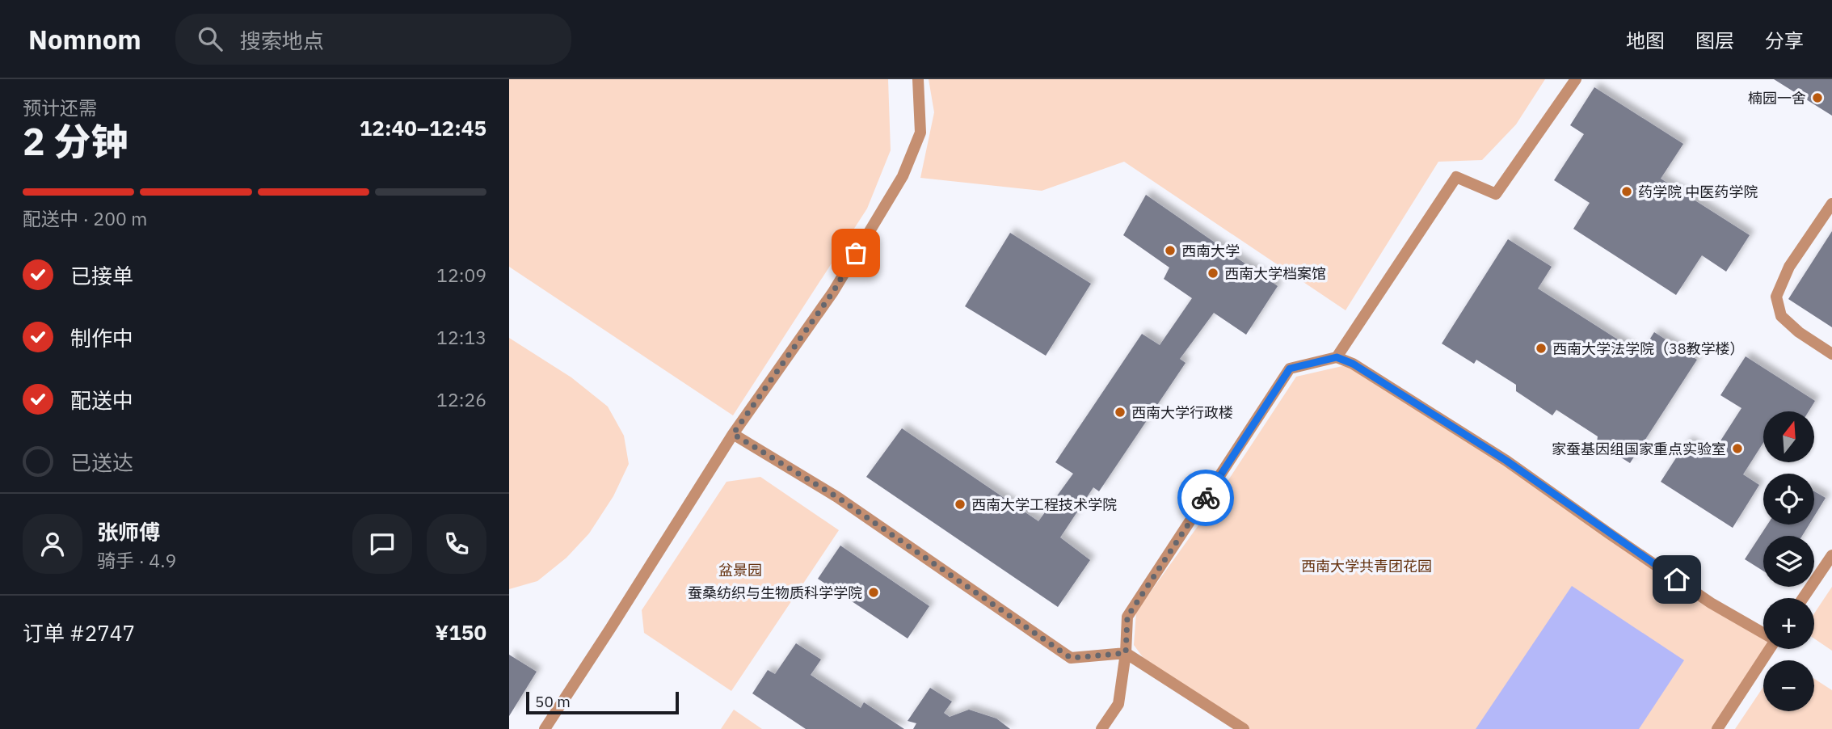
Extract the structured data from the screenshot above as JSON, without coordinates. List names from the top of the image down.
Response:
{
  "parks": ["西南大学共青团花园", "盆景园"],
  "places": [
    "楠园一舍",
    "药学院 中医药学院",
    "西南大学",
    "西南大学档案馆",
    "西南大学法学院（38教学楼）",
    "西南大学行政楼",
    "家蚕基因组国家重点实验室",
    "西南大学工程技术学院",
    "蚕桑纺织与生物质科学学院"
  ],
  "scale_bar": "50 m",
  "north": "top",
  "page": {
    "header": "Nomnom",
    "search": "搜索地点",
    "nav": ["地图", "图层", "分享"],
    "heading": ["2 分钟", "预计还需", "12:40–12:45"],
    "panel": [
      "张师傅",
      "骑手 · 4.9",
      "订单 #2747",
      "¥150"
    ],
    "bar": "配送中 · 200 m",
    "list": [
      ["已接单", "12:09"],
      ["制作中", "12:13"],
      ["配送中", "12:26"],
      "已送达"
    ],
    "map_buttons": ["+", "−"],
    "scale": "50 m"
  }
}
